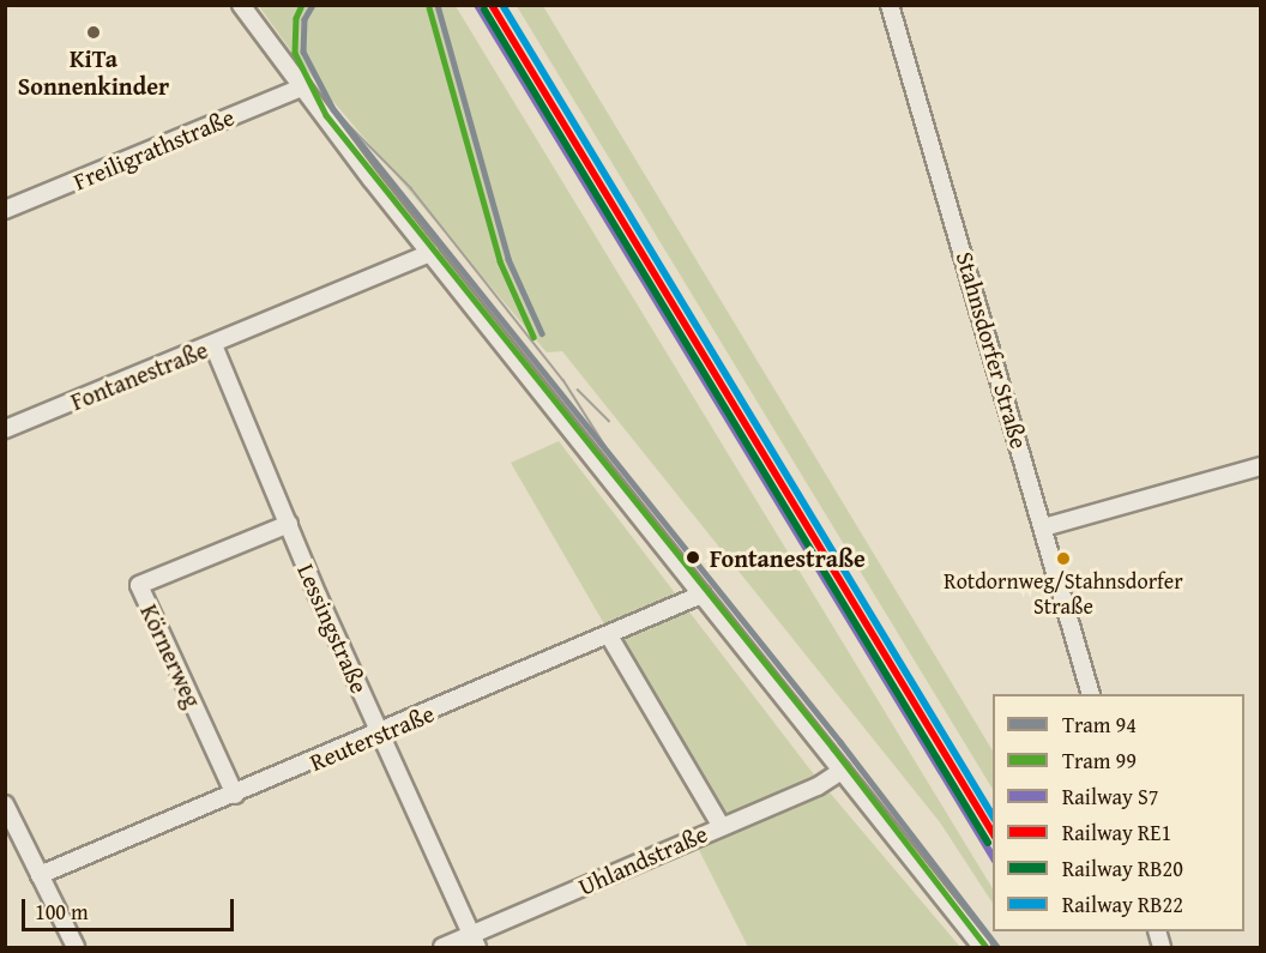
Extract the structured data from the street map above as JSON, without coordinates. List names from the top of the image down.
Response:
{
  "streets": {
    "street": [
      "Freiligrathstraße",
      "Stahnsdorfer Straße",
      "Fontanestraße",
      "Lessingstraße",
      "Körnerweg",
      "Reuterstraße",
      "Uhlandstraße"
    ]
  },
  "crossings": [
    ["Fontanestraße", "Lessingstraße"],
    ["Lessingstraße", "Körnerweg"],
    ["Lessingstraße", "Reuterstraße"],
    ["Lessingstraße", "Uhlandstraße"],
    ["Körnerweg", "Reuterstraße"]
  ],
  "places": ["KiTa Sonnenkinder", "Fontanestraße", "Rotdornweg/Stahnsdorfer Straße"],
  "lines": [
    "tram line 94",
    "tram line 99",
    "rail line S7",
    "rail line RE1",
    "rail line RB22",
    "rail line RB20"
  ],
  "legend": [
    "Tram 94",
    "Tram 99",
    "Railway S7",
    "Railway RE1",
    "Railway RB20",
    "Railway RB22"
  ],
  "scale_bar": "100 m"
}
